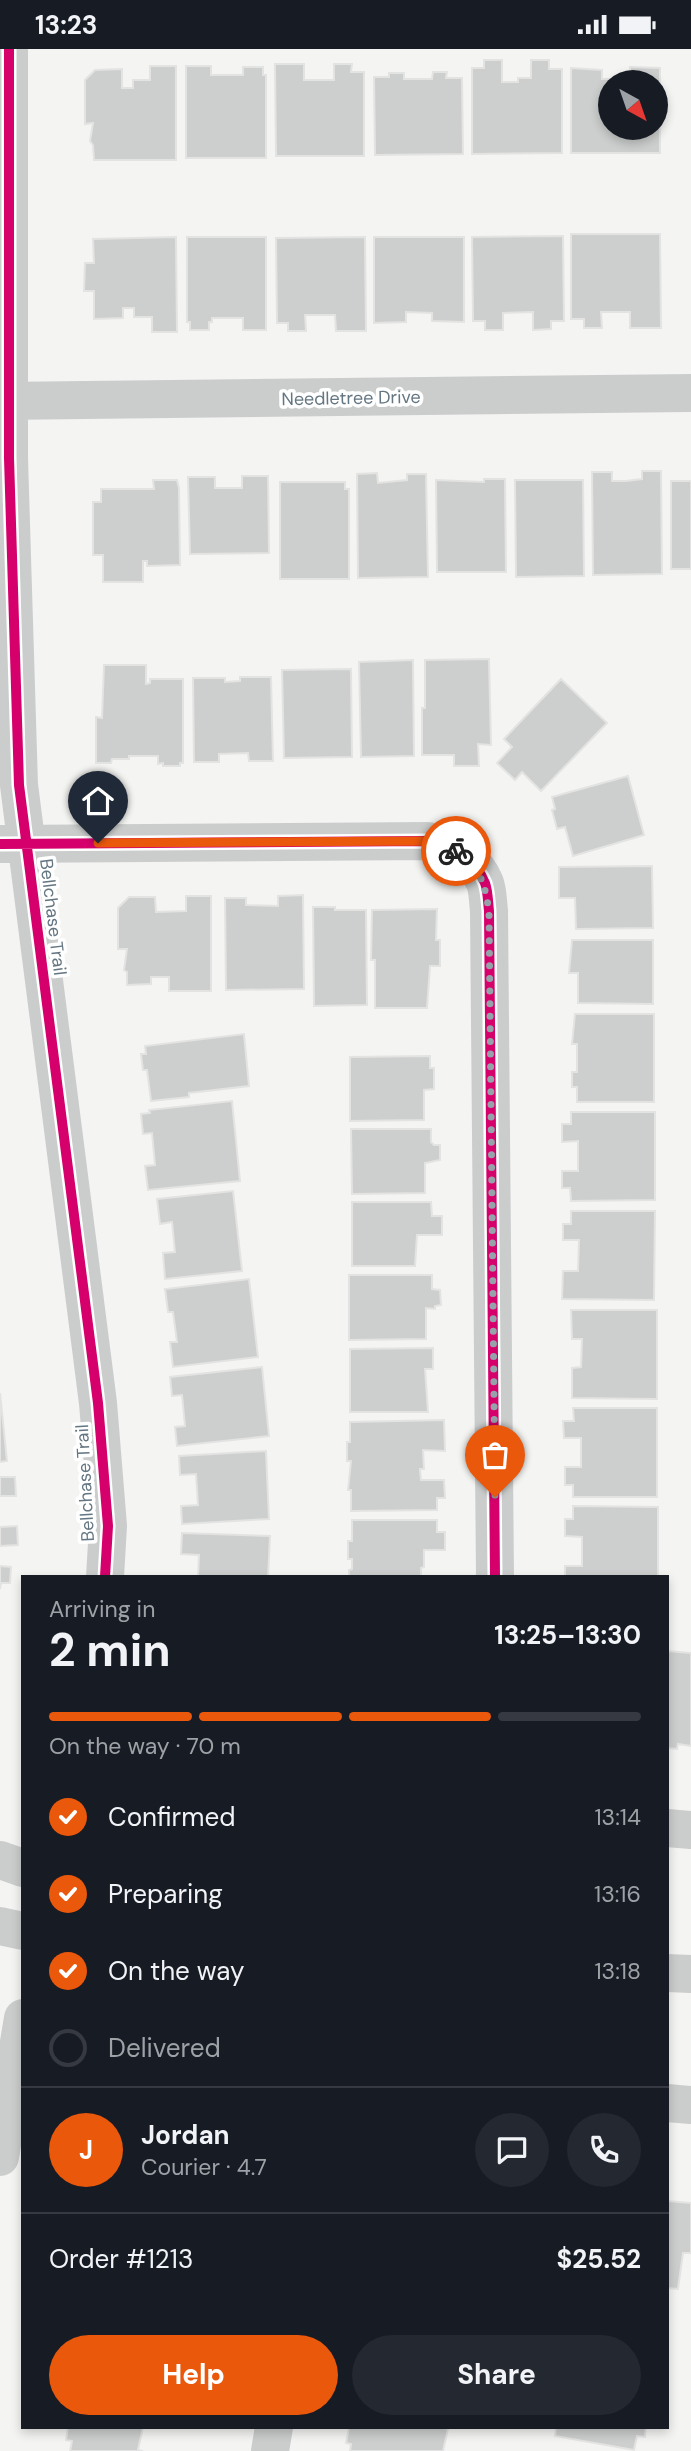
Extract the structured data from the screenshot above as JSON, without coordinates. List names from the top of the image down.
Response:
{
  "streets": {
    "street": ["Needletree Drive", "Bellchase Trail"]
  },
  "crossings": [
    ["Needletree Drive", "Bellchase Trail"]
  ],
  "north": "bottom right",
  "page": {
    "status": "13:23",
    "heading": ["2 min", "Arriving in", "13:25–13:30"],
    "panel": [
      "Jordan",
      "Courier · 4.7",
      "Order #1213",
      "$25.52"
    ],
    "bar": "On the way · 70 m",
    "list": [
      ["Confirmed", "13:14"],
      ["Preparing", "13:16"],
      ["On the way", "13:18"],
      "Delivered"
    ],
    "round": "J",
    "buttons": ["Help", "Share"]
  }
}
